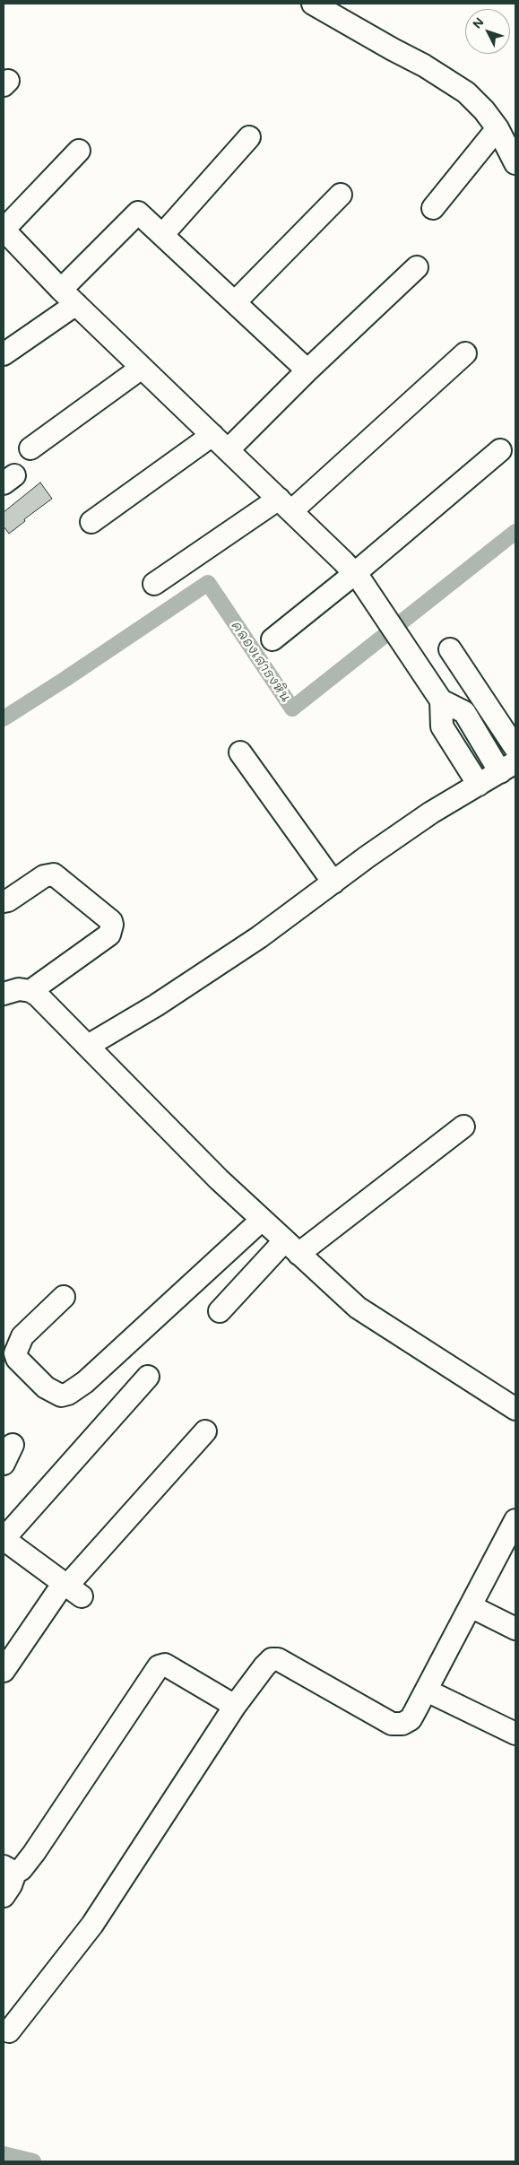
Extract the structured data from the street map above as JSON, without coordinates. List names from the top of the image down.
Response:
{
  "water": ["คลองเสาธงหิน"],
  "north": "top left"
}
